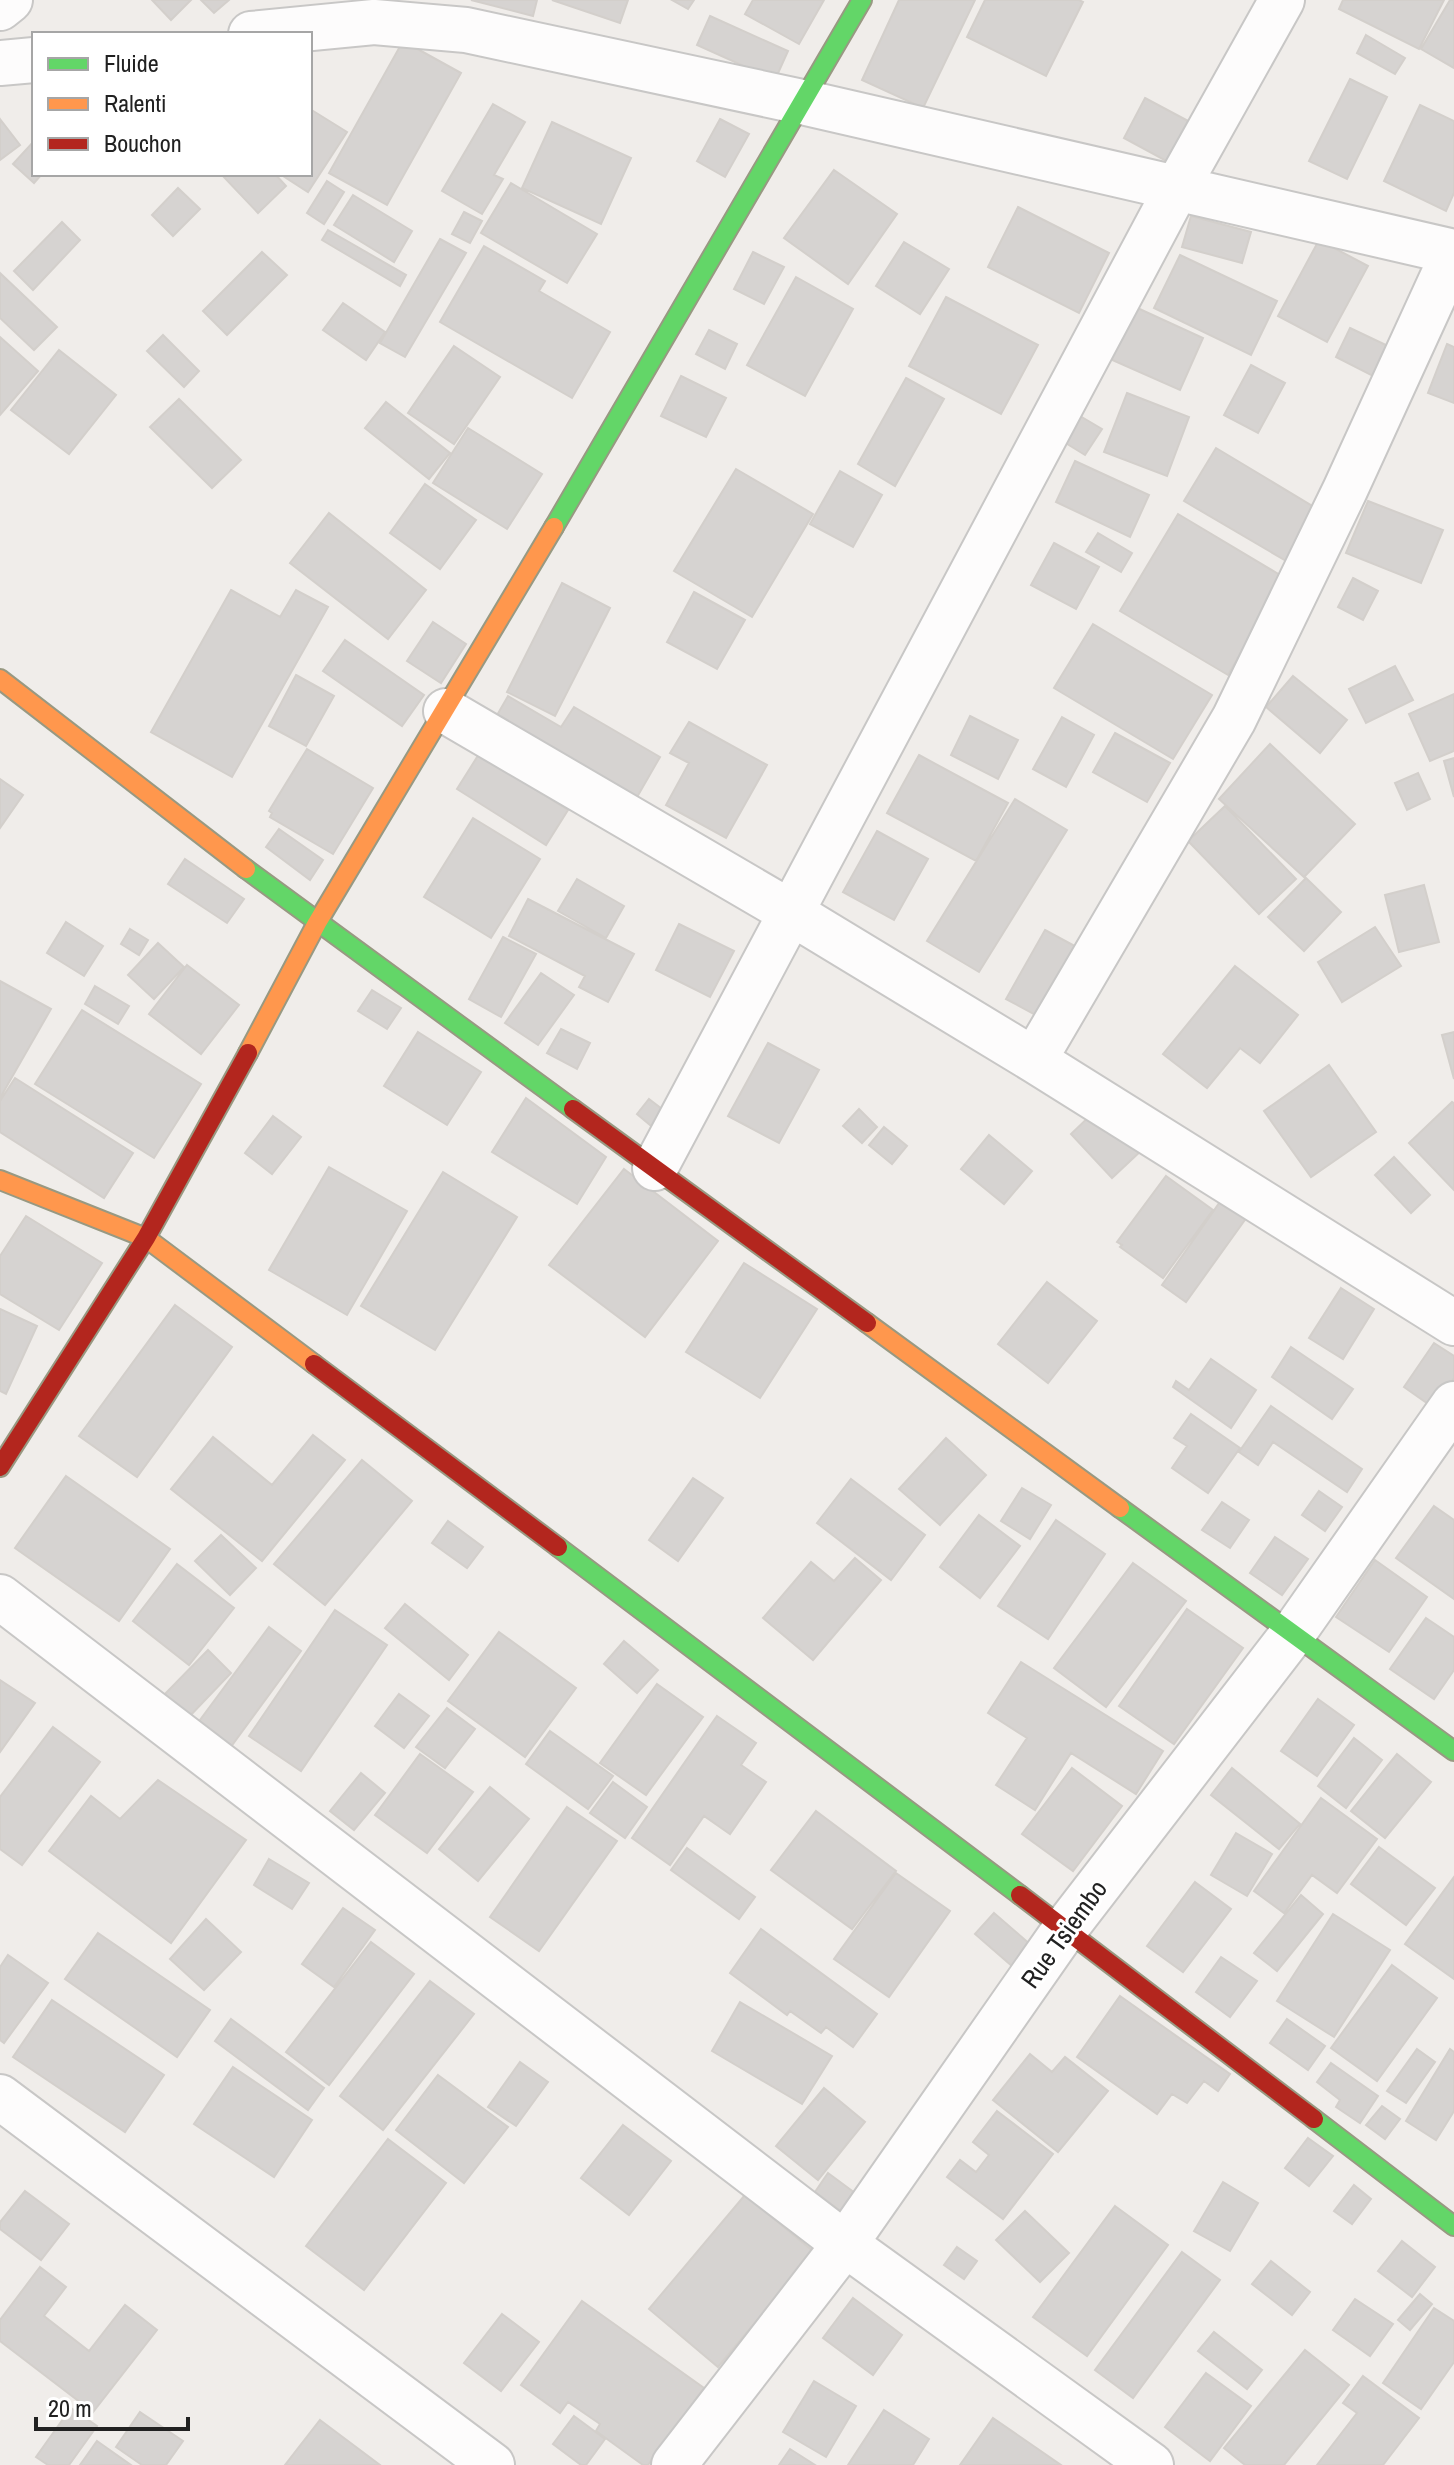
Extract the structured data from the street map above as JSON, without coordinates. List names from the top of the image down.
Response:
{
  "streets": {
    "street": ["Rue Tsiembo"]
  },
  "legend": ["Fluide", "Ralenti", "Bouchon"],
  "scale_bar": "20 m"
}
